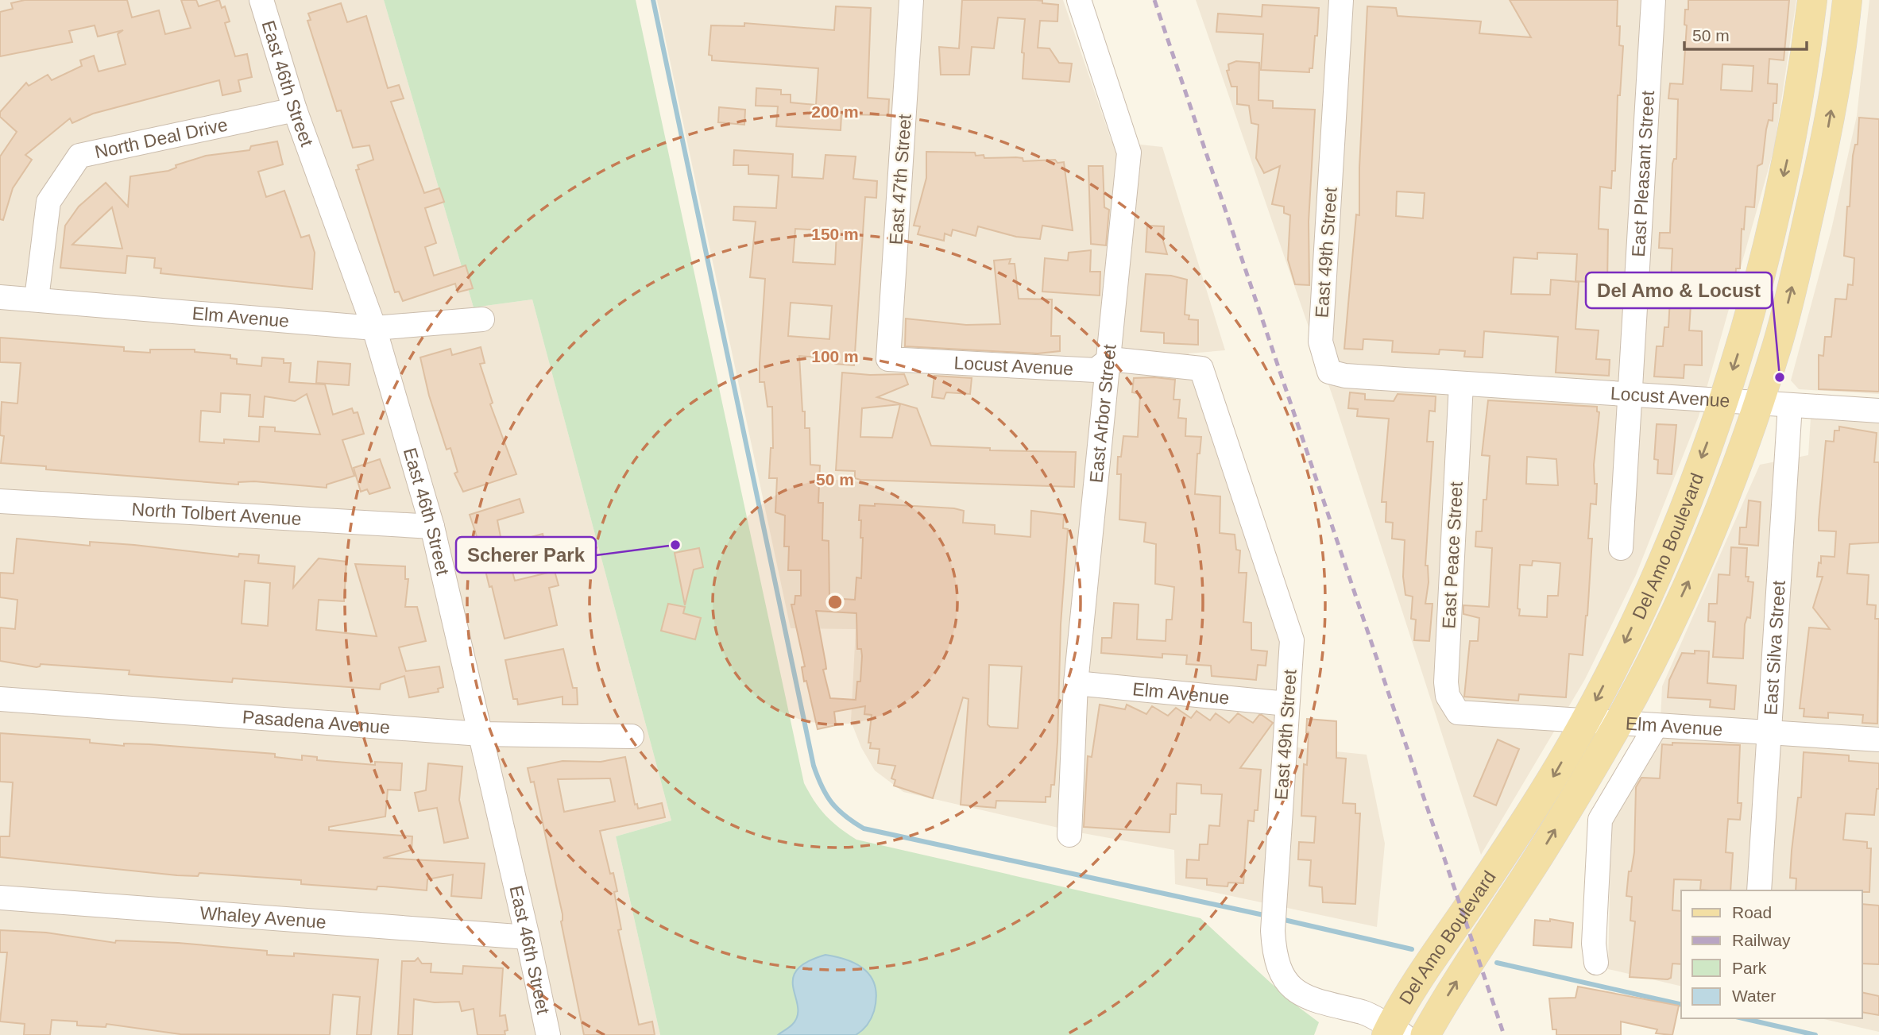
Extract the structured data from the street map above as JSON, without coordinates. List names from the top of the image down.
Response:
{
  "streets": {
    "main road": ["Del Amo Boulevard"],
    "street": [
      "East 46th Street",
      "North Deal Drive",
      "East Pleasant Street",
      "East 47th Street",
      "East 49th Street",
      "Elm Avenue",
      "Locust Avenue",
      "East Arbor Street",
      "North Tolbert Avenue",
      "East Peace Street",
      "East Silva Street",
      "Pasadena Avenue",
      "Whaley Avenue"
    ]
  },
  "crossings": [
    ["East 46th Street", "North Deal Drive"],
    ["East 46th Street", "Elm Avenue"],
    ["East 46th Street", "North Tolbert Avenue"],
    ["East 46th Street", "Pasadena Avenue"],
    ["East 46th Street", "Whaley Avenue"],
    ["North Deal Drive", "Elm Avenue"],
    ["East Pleasant Street", "Locust Avenue"],
    ["East 47th Street", "Locust Avenue"],
    ["East 49th Street", "Elm Avenue"],
    ["East 49th Street", "Locust Avenue"],
    ["East 49th Street", "Del Amo Boulevard"],
    ["East 49th Street", "East Peace Street"],
    ["Elm Avenue", "East Arbor Street"],
    ["Elm Avenue", "Del Amo Boulevard"],
    ["Elm Avenue", "East Peace Street"],
    ["Elm Avenue", "East Silva Street"],
    ["Locust Avenue", "East Arbor Street"],
    ["Locust Avenue", "Del Amo Boulevard"],
    ["Locust Avenue", "East Peace Street"],
    ["Locust Avenue", "East Silva Street"]
  ],
  "places": ["Del Amo & Locust", "Scherer Park"],
  "legend": [
    "Road",
    "Railway",
    "Park",
    "Water"
  ],
  "scale_bar": "50 m",
  "rings": [
    "200 m",
    "150 m",
    "100 m",
    "50 m"
  ]
}
